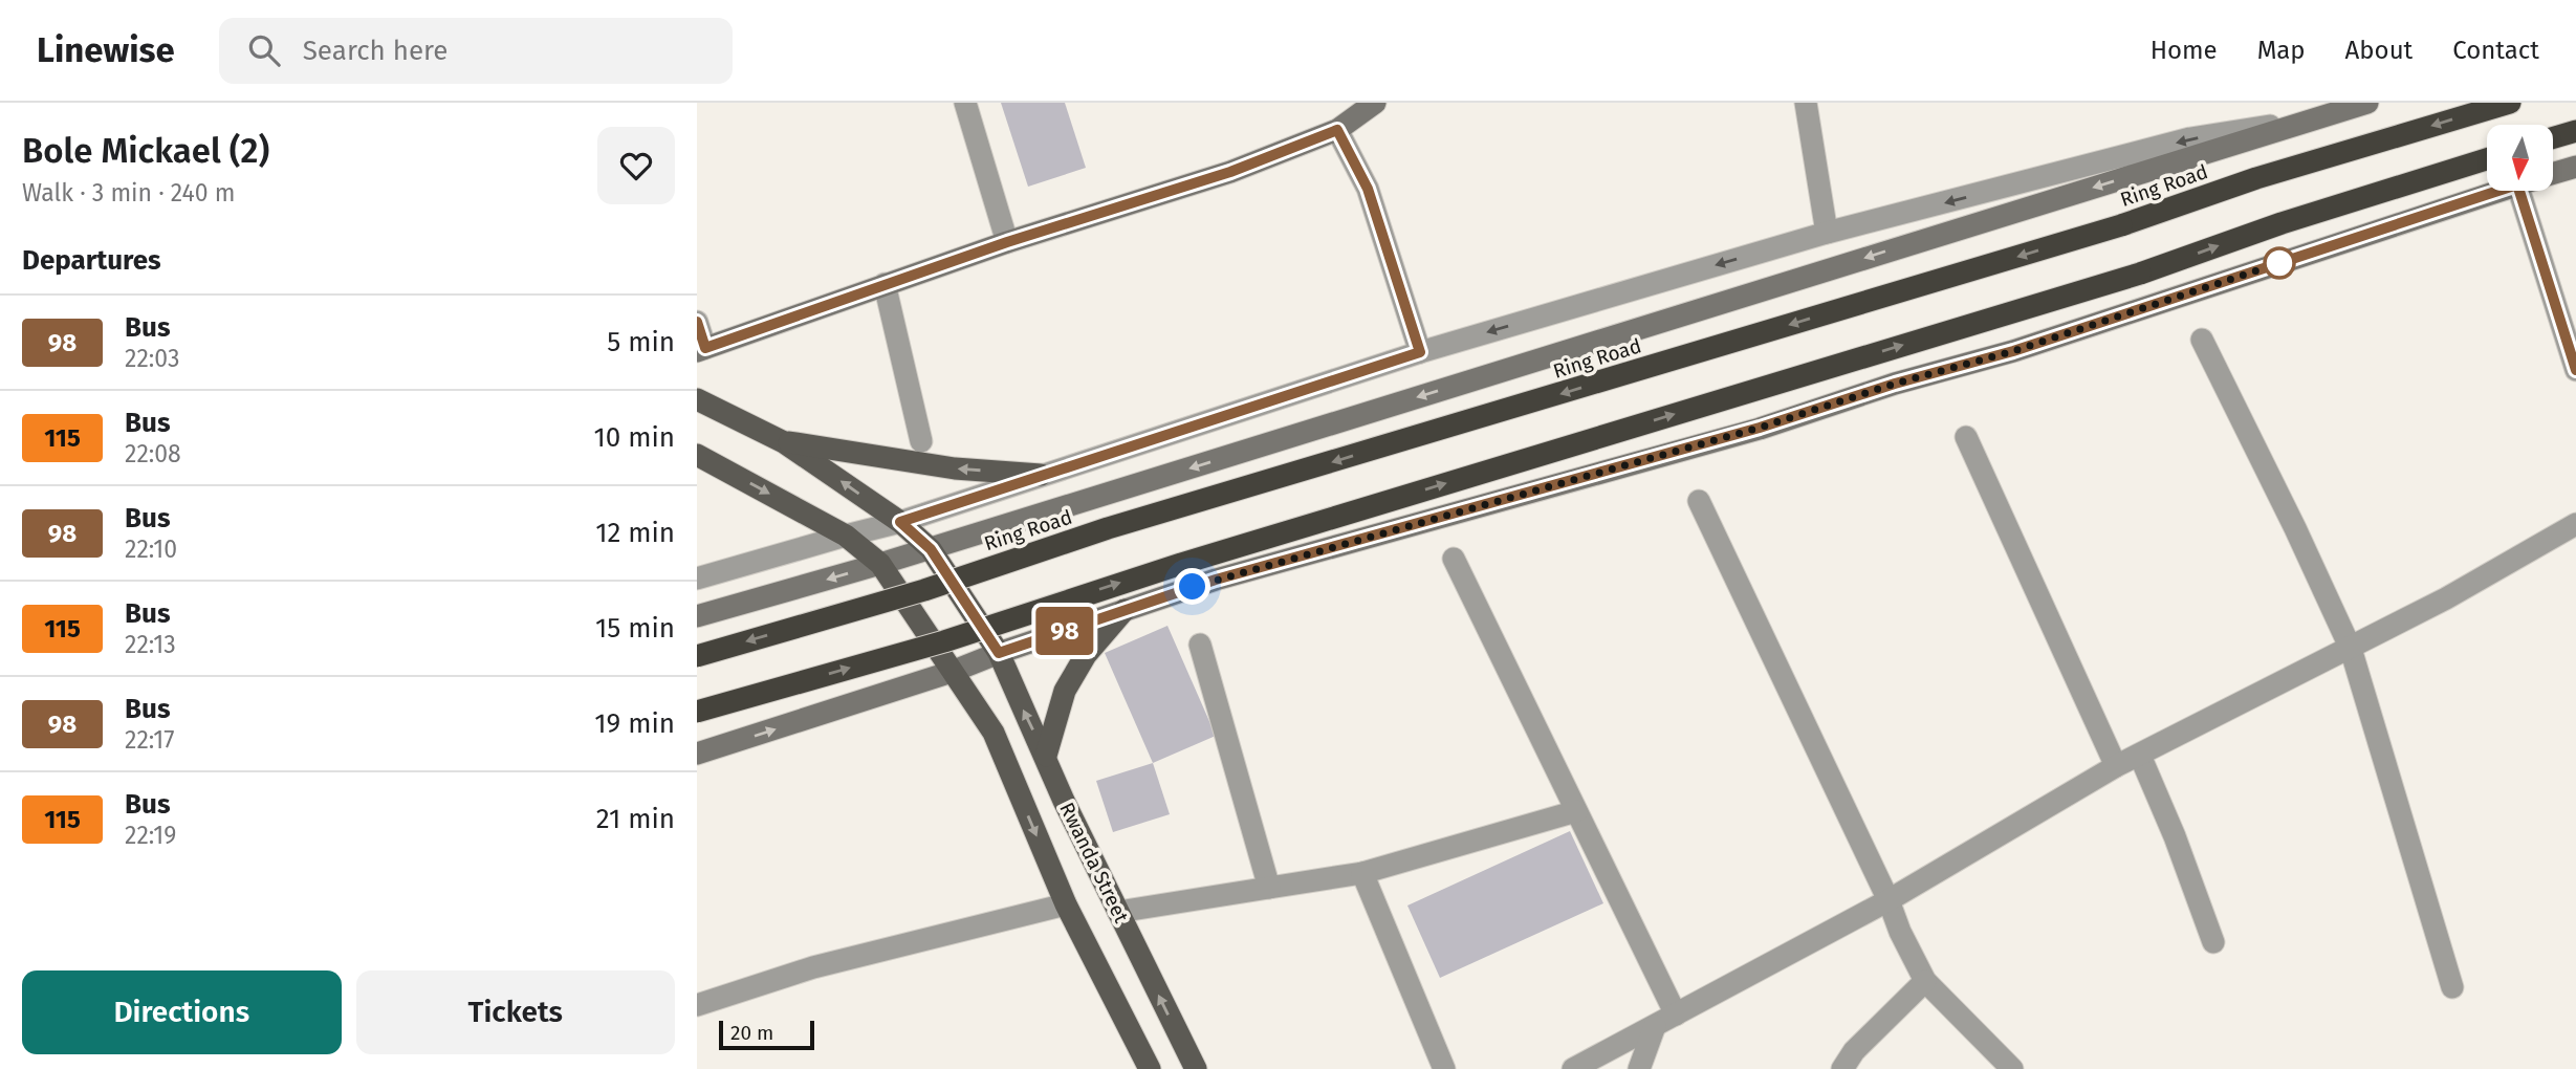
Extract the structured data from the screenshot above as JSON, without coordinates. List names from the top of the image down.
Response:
{
  "streets": {
    "highway": ["Ring Road"],
    "main road": ["Rwanda Street"]
  },
  "lines": ["bus line 98"],
  "scale_bar": "20 m",
  "north": "bottom",
  "page": {
    "header": "Linewise",
    "search": "Search here",
    "nav": [
      "Home",
      "Map",
      "About",
      "Contact"
    ],
    "heading": [
      ["Bole Mickael (2)", "Walk · 3 min · 240 m"],
      "Departures"
    ],
    "on_map": "98",
    "list": [
      {
        "mark": "98",
        "name": "Bus",
        "note": "22:03",
        "value": "5 min"
      },
      {
        "mark": "115",
        "name": "Bus",
        "note": "22:08",
        "value": "10 min"
      },
      {
        "mark": "98",
        "name": "Bus",
        "note": "22:10",
        "value": "12 min"
      },
      {
        "mark": "115",
        "name": "Bus",
        "note": "22:13",
        "value": "15 min"
      },
      {
        "mark": "98",
        "name": "Bus",
        "note": "22:17",
        "value": "19 min"
      },
      {
        "mark": "115",
        "name": "Bus",
        "note": "22:19",
        "value": "21 min"
      }
    ],
    "buttons": ["Directions", "Tickets"],
    "scale": "20 m"
  }
}
